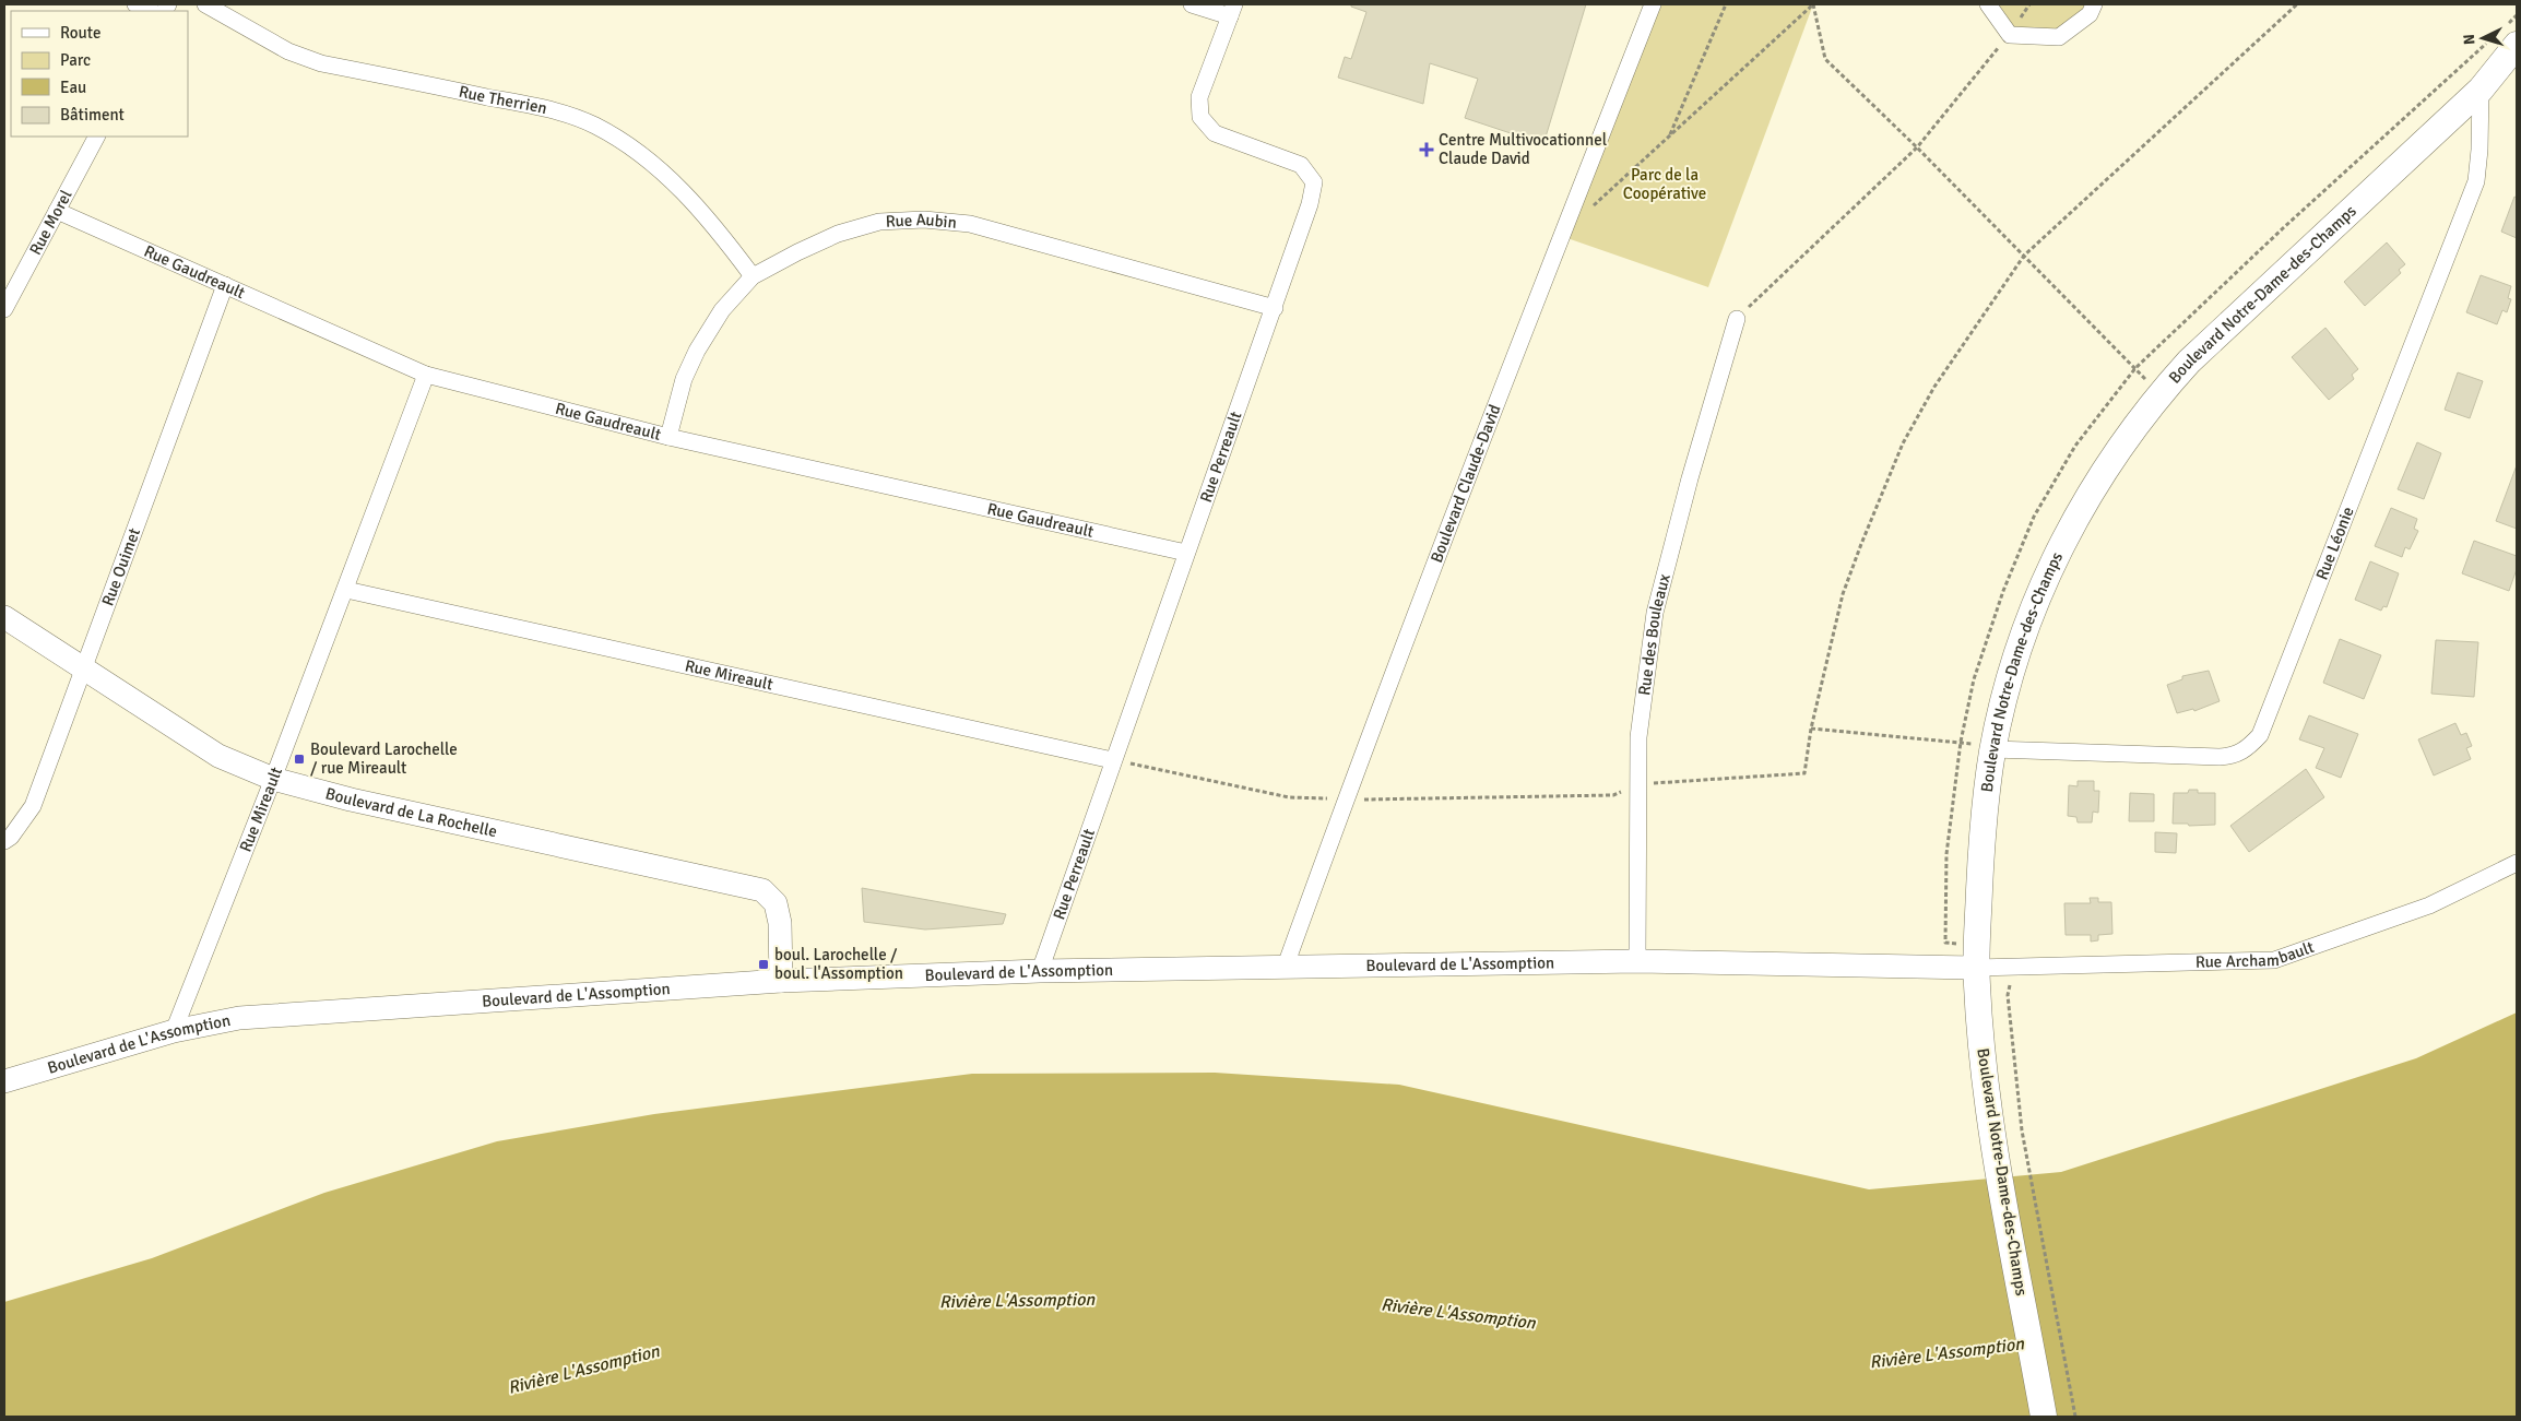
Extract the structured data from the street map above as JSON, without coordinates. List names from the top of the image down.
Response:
{
  "streets": {
    "main road": ["Boulevard Notre-Dame-des-Champs"],
    "street": [
      "Rue Therrien",
      "Rue Morel",
      "Rue Aubin",
      "Rue Gaudreault",
      "Rue Perreault",
      "Boulevard Claude-David",
      "Rue Léonie",
      "Rue Ouimet",
      "Rue des Bouleaux",
      "Rue Mireault",
      "Boulevard de La Rochelle",
      "Rue Archambault",
      "Boulevard de L'Assomption"
    ]
  },
  "crossings": [
    ["Rue Therrien", "Rue Aubin"],
    ["Rue Morel", "Rue Gaudreault"],
    ["Rue Aubin", "Rue Gaudreault"],
    ["Rue Aubin", "Rue Perreault"],
    ["Rue Gaudreault", "Rue Perreault"],
    ["Rue Gaudreault", "Rue Ouimet"],
    ["Rue Gaudreault", "Rue Mireault"],
    ["Boulevard Notre-Dame-des-Champs", "Rue Léonie"],
    ["Boulevard Notre-Dame-des-Champs", "Rue Archambault"],
    ["Boulevard Notre-Dame-des-Champs", "Boulevard de L'Assomption"],
    ["Rue Perreault", "Rue Mireault"],
    ["Rue Perreault", "Boulevard de L'Assomption"],
    ["Boulevard Claude-David", "Boulevard de L'Assomption"],
    ["Rue Ouimet", "Boulevard de La Rochelle"],
    ["Rue des Bouleaux", "Boulevard de L'Assomption"],
    ["Rue Mireault", "Boulevard de La Rochelle"],
    ["Rue Mireault", "Boulevard de L'Assomption"],
    ["Boulevard de La Rochelle", "Boulevard de L'Assomption"],
    ["Rue Archambault", "Boulevard de L'Assomption"]
  ],
  "water": ["Rivière L'Assomption"],
  "parks": ["Parc de la Coopérative"],
  "places": {
    "health": ["Centre Multivocationnel Claude David"],
    "transit": ["Boulevard Larochelle / rue Mireault", "boul. Larochelle / boul. l'Assomption"]
  },
  "legend": [
    "Route",
    "Parc",
    "Eau",
    "Bâtiment"
  ],
  "north": "left"
}
